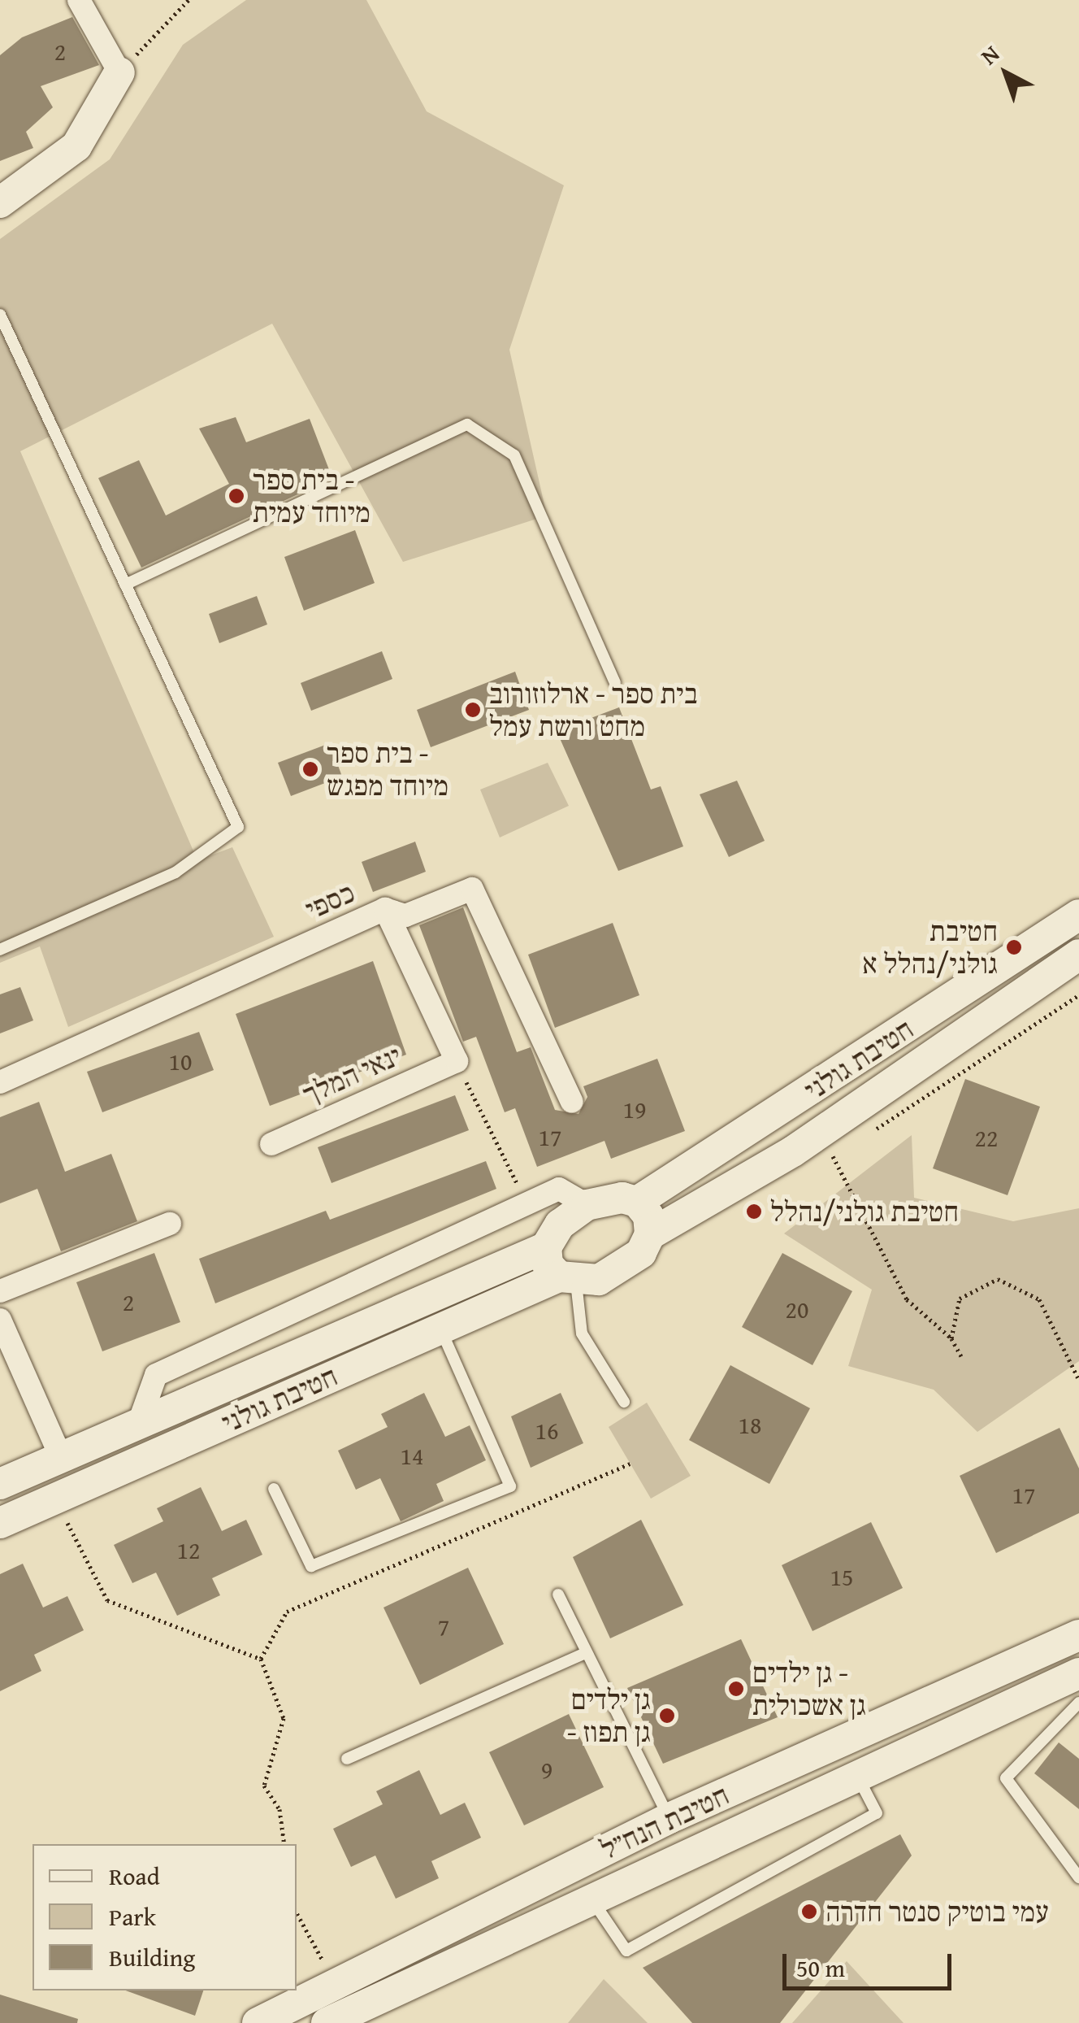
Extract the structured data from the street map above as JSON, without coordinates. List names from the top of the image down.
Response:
{
  "streets": {
    "street": [
      "כספי",
      "חטיבת גולני",
      "ינאי המלך",
      "חטיבת הנח״ל"
    ]
  },
  "places": [
    "בית ספר - מיוחד עמית",
    "בית ספר - ארלוזורוב מחט ורשת עמל",
    "בית ספר - מיוחד מפגש",
    "חטיבת גולני/נהלל א",
    "חטיבת גולני/נהלל",
    "גן ילדים - גן אשכולית",
    "גן ילדים - גן תפוז",
    "עמי בוטיק סנטר חדרה"
  ],
  "house_numbers": [
    "2",
    "10",
    "19",
    "17",
    "22",
    "2",
    "20",
    "18",
    "16",
    "14",
    "17",
    "12",
    "15",
    "7",
    "9"
  ],
  "legend": ["Road", "Park", "Building"],
  "scale_bar": "50 m",
  "north": "top left"
}
